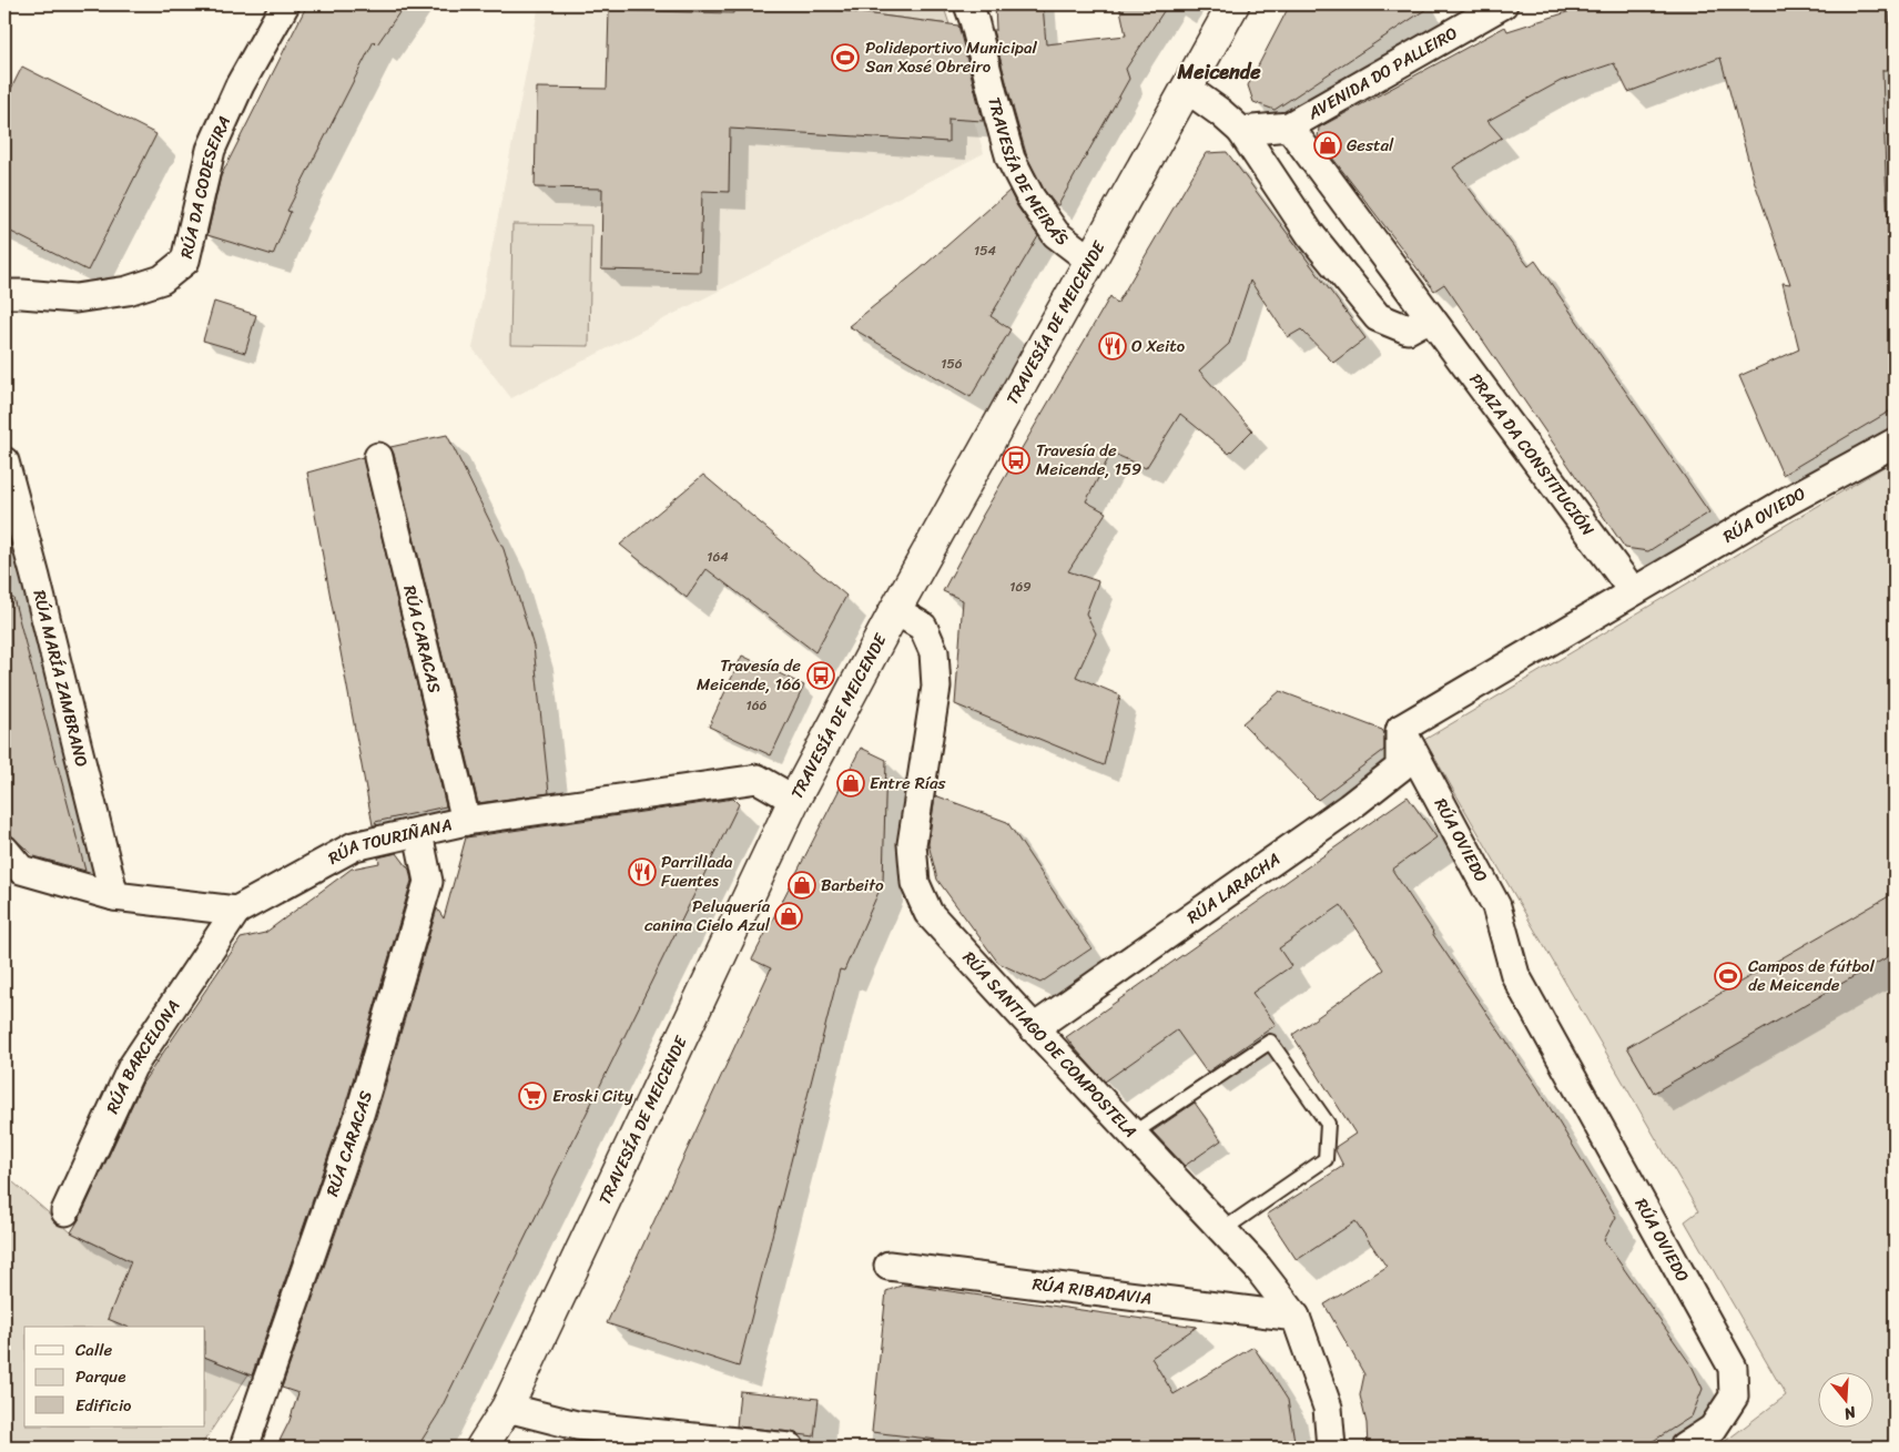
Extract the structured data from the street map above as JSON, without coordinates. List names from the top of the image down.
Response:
{
  "streets": {
    "main road": ["TRAVESÍA DE MEICENDE"],
    "street": [
      "AVENIDA DO PALLEIRO",
      "TRAVESÍA DE MEIRÁS",
      "RÚA DA CODESEIRA",
      "PRAZA DA CONSTITUCIÓN",
      "RÚA OVIEDO",
      "RÚA CARACAS",
      "RÚA MARÍA ZAMBRANO",
      "RÚA TOURIÑANA",
      "RÚA LARACHA",
      "RÚA SANTIAGO DE COMPOSTELA",
      "RÚA BARCELONA",
      "RÚA RIBADAVIA"
    ]
  },
  "crossings": [
    ["AVENIDA DO PALLEIRO", "PRAZA DA CONSTITUCIÓN"],
    ["TRAVESÍA DE MEIRÁS", "TRAVESÍA DE MEICENDE"],
    ["TRAVESÍA DE MEICENDE", "RÚA TOURIÑANA"],
    ["TRAVESÍA DE MEICENDE", "RÚA SANTIAGO DE COMPOSTELA"],
    ["PRAZA DA CONSTITUCIÓN", "RÚA OVIEDO"],
    ["RÚA OVIEDO", "RÚA LARACHA"],
    ["RÚA CARACAS", "RÚA TOURIÑANA"],
    ["RÚA TOURIÑANA", "RÚA BARCELONA"],
    ["RÚA LARACHA", "RÚA SANTIAGO DE COMPOSTELA"],
    ["RÚA SANTIAGO DE COMPOSTELA", "RÚA RIBADAVIA"]
  ],
  "districts": ["Meicende"],
  "places": {
    "sports": ["Polideportivo Municipal San Xosé Obreiro", "Campos de fútbol de Meicende"],
    "shop": [
      "Gestal",
      "Entre Rías",
      "Barbeito",
      "Peluquería canina Cielo Azul"
    ],
    "restaurant": ["O Xeito", "Parrillada Fuentes"],
    "bus stop": ["Travesía de Meicende, 159", "Travesía de Meicende, 166"],
    "supermarket": ["Eroski City"]
  },
  "house_numbers": [
    "154",
    "156",
    "164",
    "169",
    "166"
  ],
  "legend": ["Calle", "Parque", "Edificio"],
  "north": "bottom"
}
